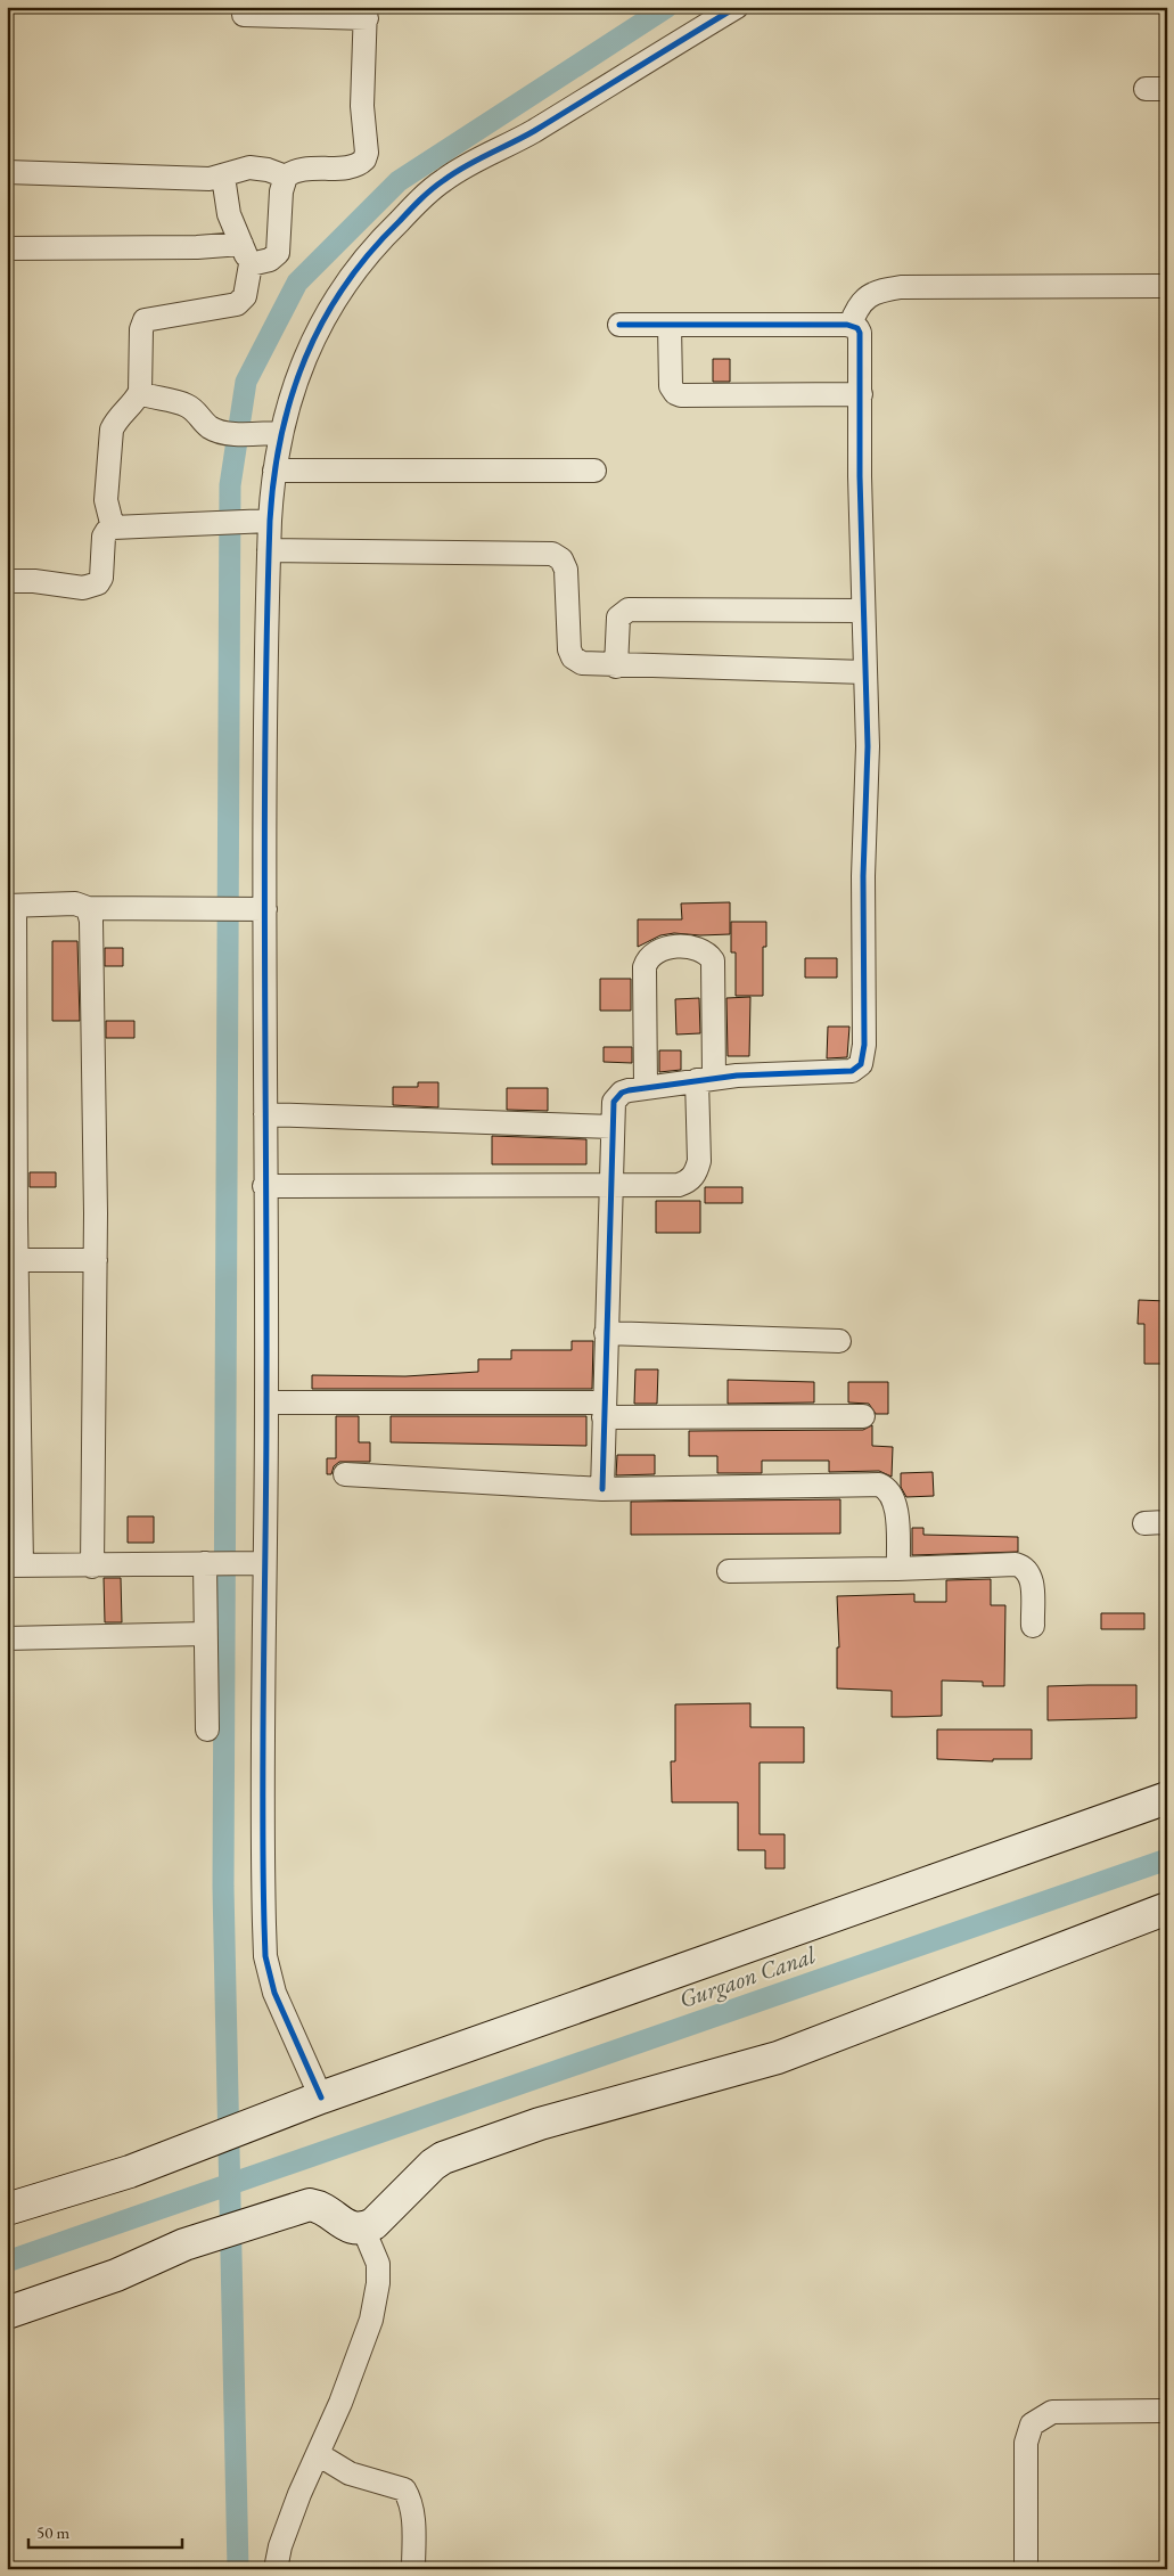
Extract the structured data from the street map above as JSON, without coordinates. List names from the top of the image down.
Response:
{
  "water": ["Gurgaon Canal"],
  "scale_bar": "50 m"
}
